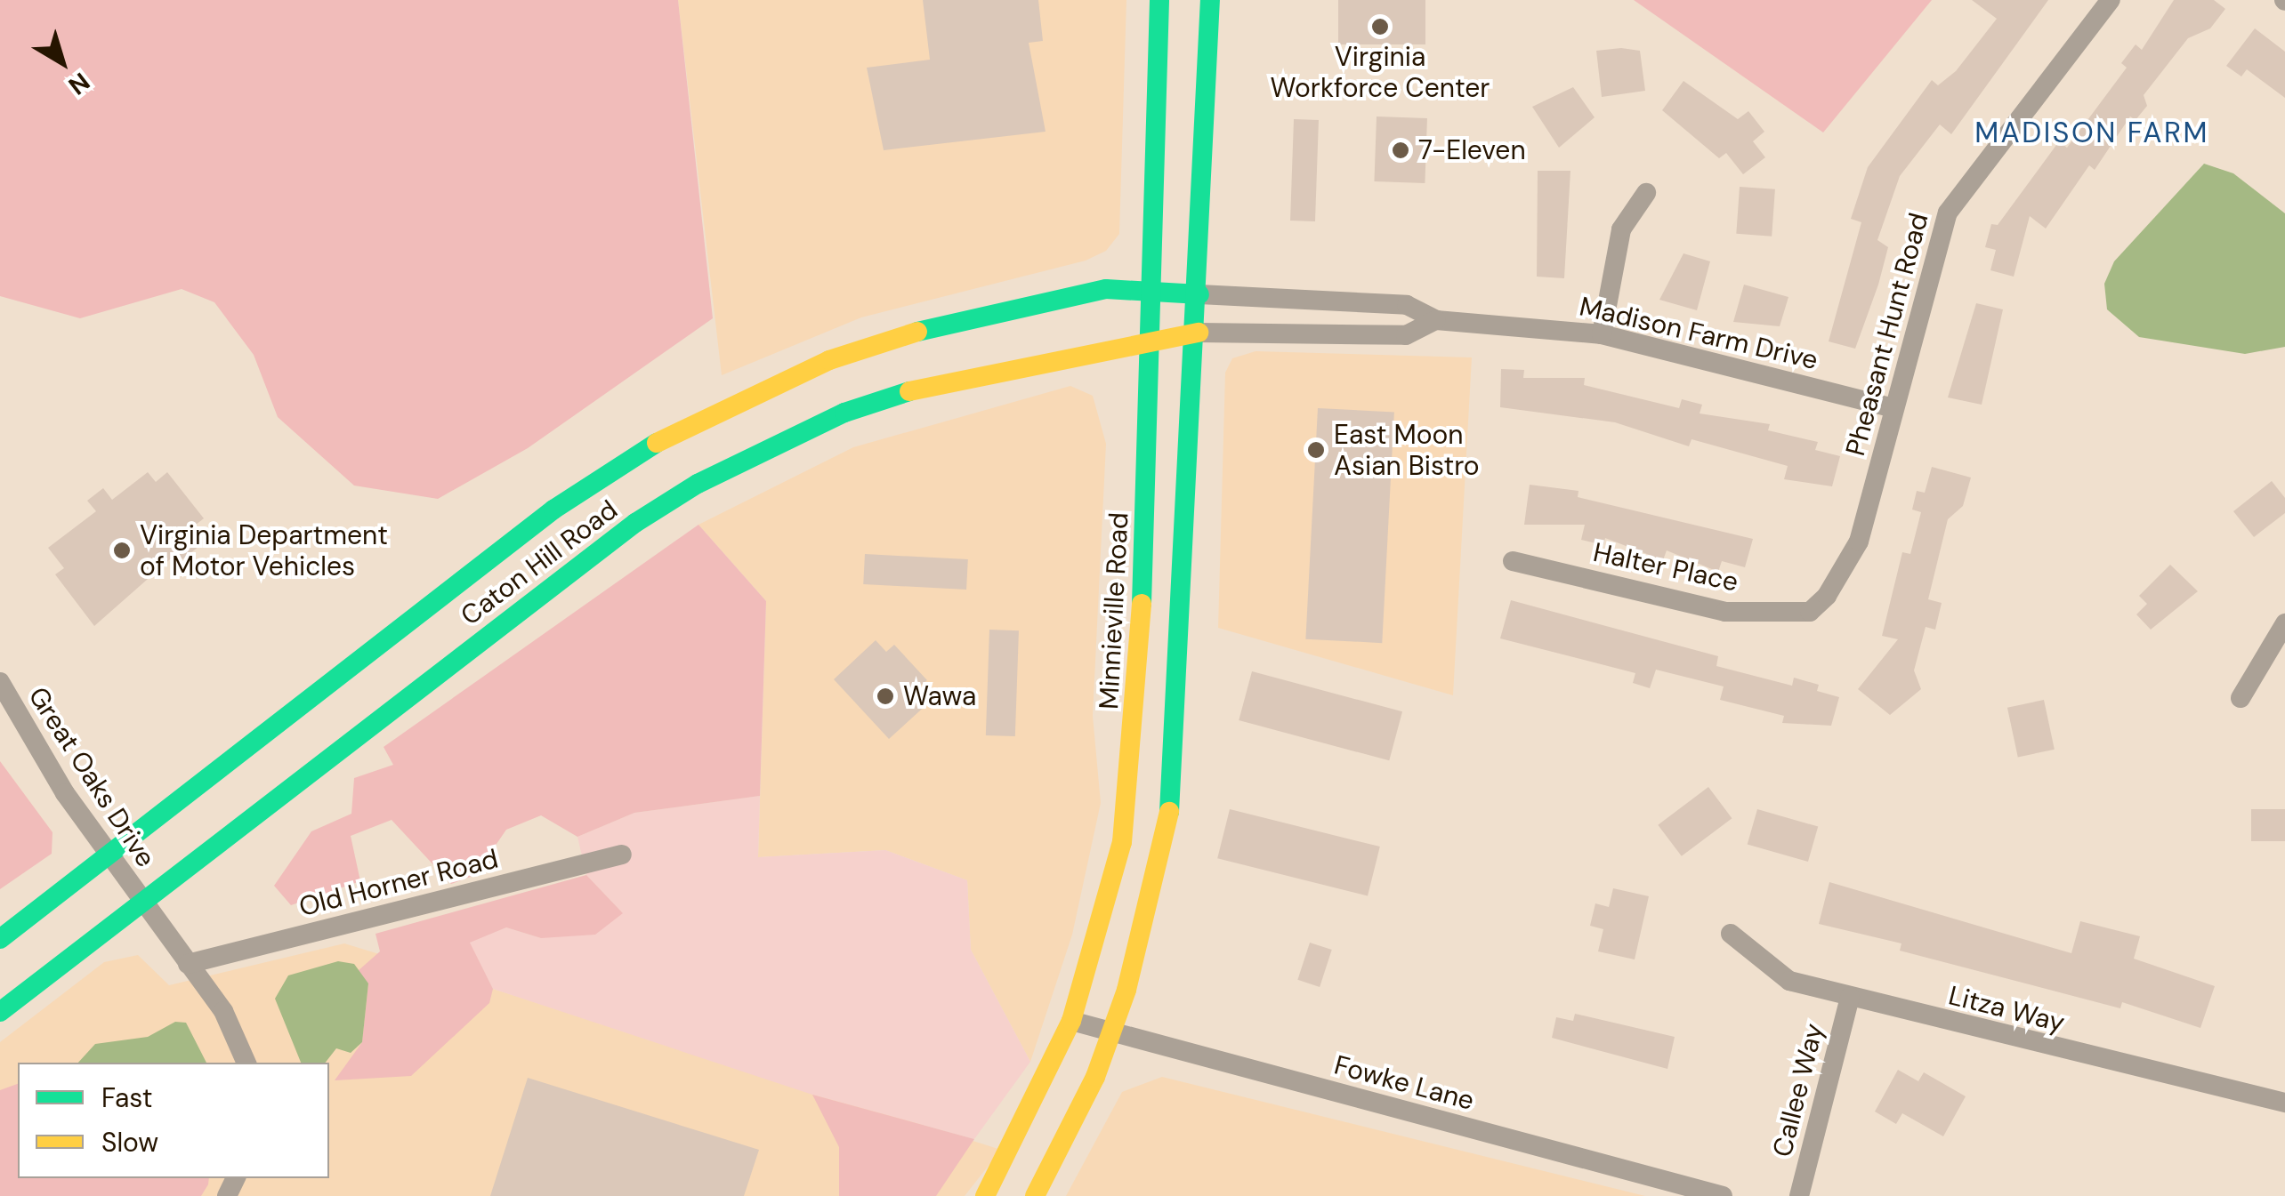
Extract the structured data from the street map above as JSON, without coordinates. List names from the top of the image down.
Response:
{
  "streets": {
    "main road": ["Caton Hill Road", "Minnieville Road"],
    "street": [
      "Madison Farm Drive",
      "Pheasant Hunt Road",
      "Halter Place",
      "Great Oaks Drive",
      "Old Horner Road",
      "Litza Way",
      "Fowke Lane",
      "Callee Way"
    ]
  },
  "crossings": [
    ["Madison Farm Drive", "Pheasant Hunt Road"],
    ["Madison Farm Drive", "Caton Hill Road"],
    ["Pheasant Hunt Road", "Halter Place"],
    ["Caton Hill Road", "Minnieville Road"],
    ["Caton Hill Road", "Great Oaks Drive"],
    ["Minnieville Road", "Fowke Lane"],
    ["Great Oaks Drive", "Old Horner Road"],
    ["Litza Way", "Callee Way"]
  ],
  "districts": ["MADISON FARM"],
  "places": [
    "Virginia Workforce Center",
    "7-Eleven",
    "East Moon Asian Bistro",
    "Virginia Department of Motor Vehicles",
    "Wawa"
  ],
  "legend": ["Fast", "Slow"],
  "north": "bottom right"
}
